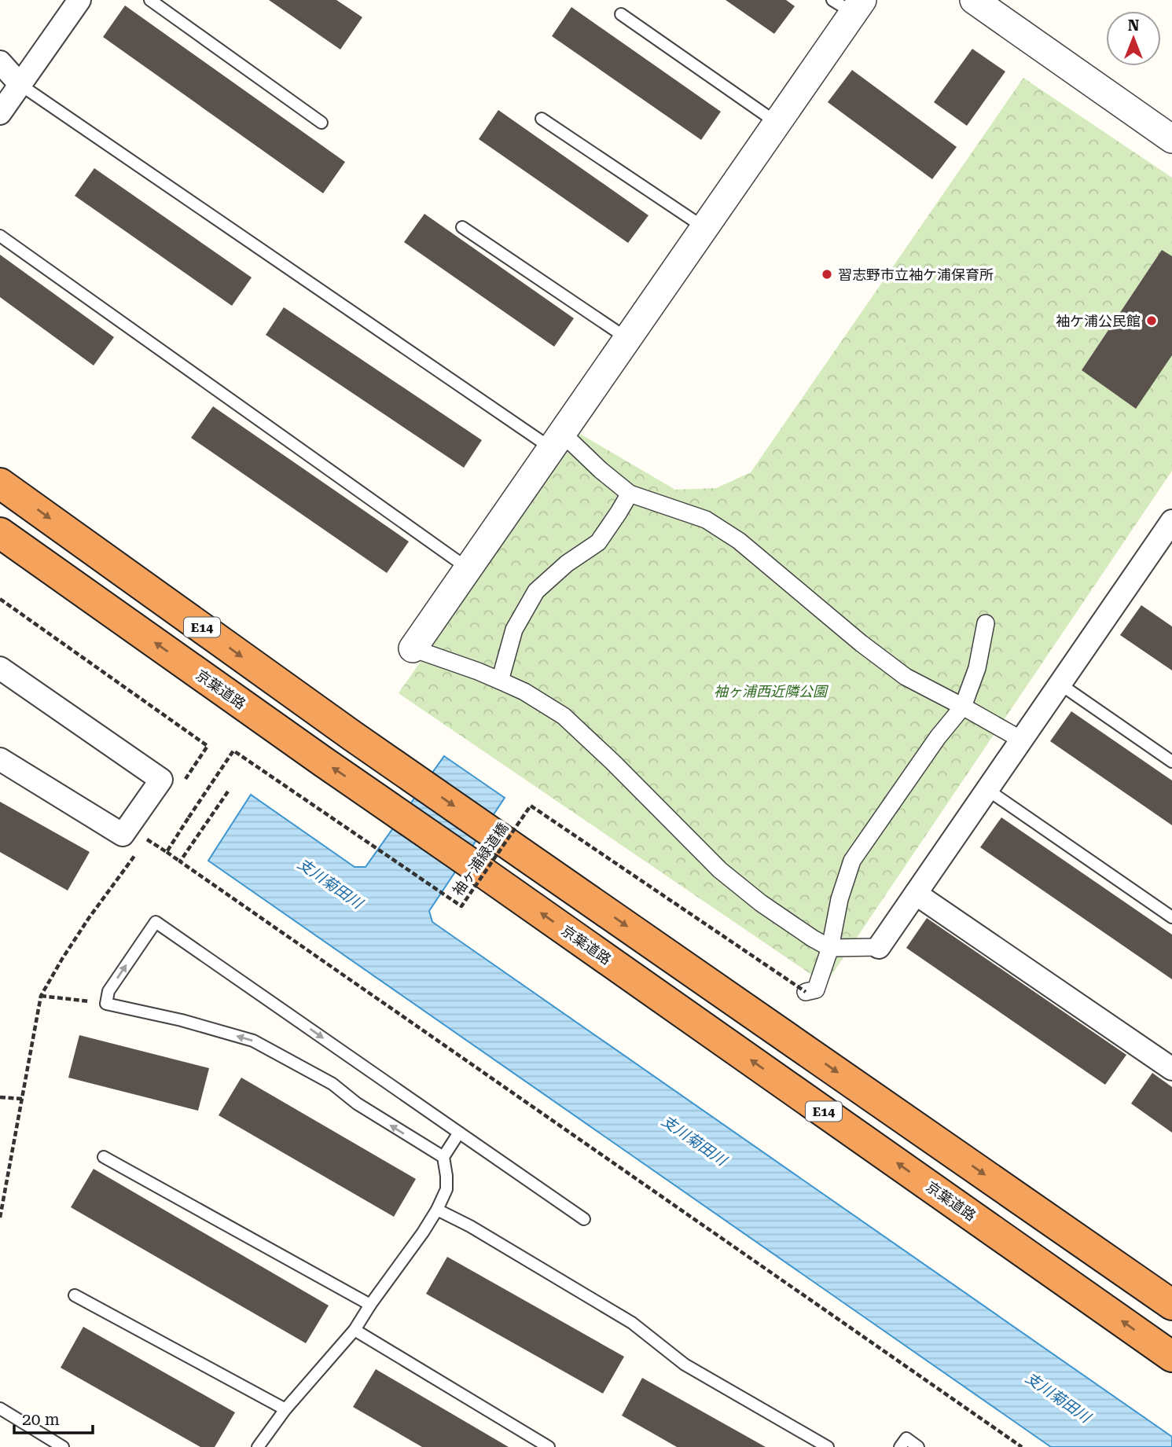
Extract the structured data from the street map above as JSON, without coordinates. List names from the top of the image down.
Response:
{
  "streets": {
    "highway": ["E14", "京葉道路"],
    "path": ["袖ヶ浦緑道橋"]
  },
  "water": ["支川菊田川"],
  "parks": ["袖ヶ浦西近隣公園"],
  "places": ["習志野市立袖ケ浦保育所", "袖ケ浦公民館"],
  "scale_bar": "20 m",
  "north": "top"
}
